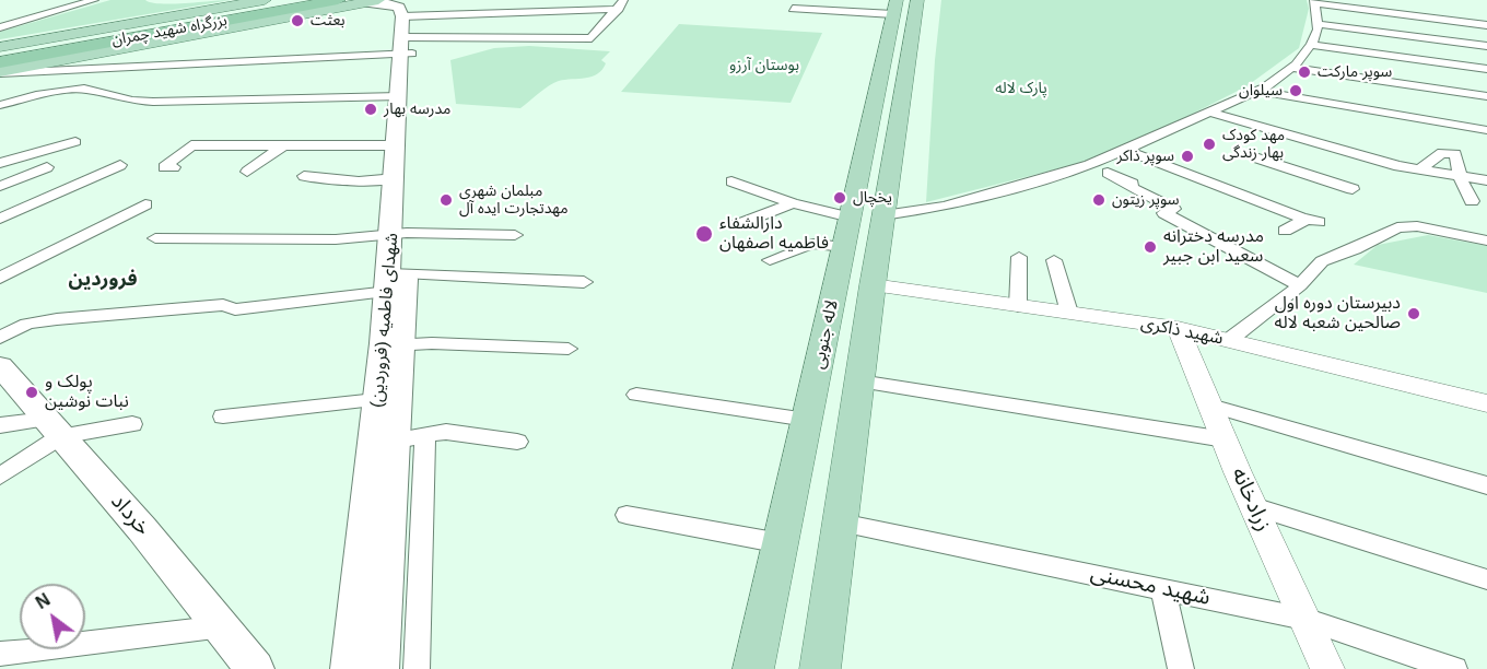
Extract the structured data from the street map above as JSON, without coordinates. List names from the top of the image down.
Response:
{
  "streets": {
    "highway": ["بزرگراه شهید چمران"],
    "main road": ["شهدای فاطمیه (فروردین)", "لاله جنوبی", "خرداد"],
    "street": ["شهید ذاکری", "زرادخانه", "شهید محسنی"]
  },
  "crossings": [
    ["شهید ذاکری", "لاله جنوبی"],
    ["شهید ذاکری", "زرادخانه"],
    ["لاله جنوبی", "شهید محسنی"],
    ["زرادخانه", "شهید محسنی"]
  ],
  "districts": ["فروردین"],
  "parks": ["بوستان آرزو", "پارک لاله"],
  "places": [
    "بعثت",
    "سوپر مارکت",
    "سیلوان",
    "مدرسه بهار",
    "مهد کودک بهار زندگی",
    "سوپر ذاکر",
    "یخچال",
    "مبلمان شهری مهدتجارت ایده آل",
    "سوپر زیتون",
    "دارالشفاء فاطمیه اصفهان",
    "مدرسه دخترانه سعید ابن جبیر",
    "دبیرستان دوره اول صالحین شعبه لاله",
    "پولک و نبات نوشین"
  ],
  "north": "top left"
}
